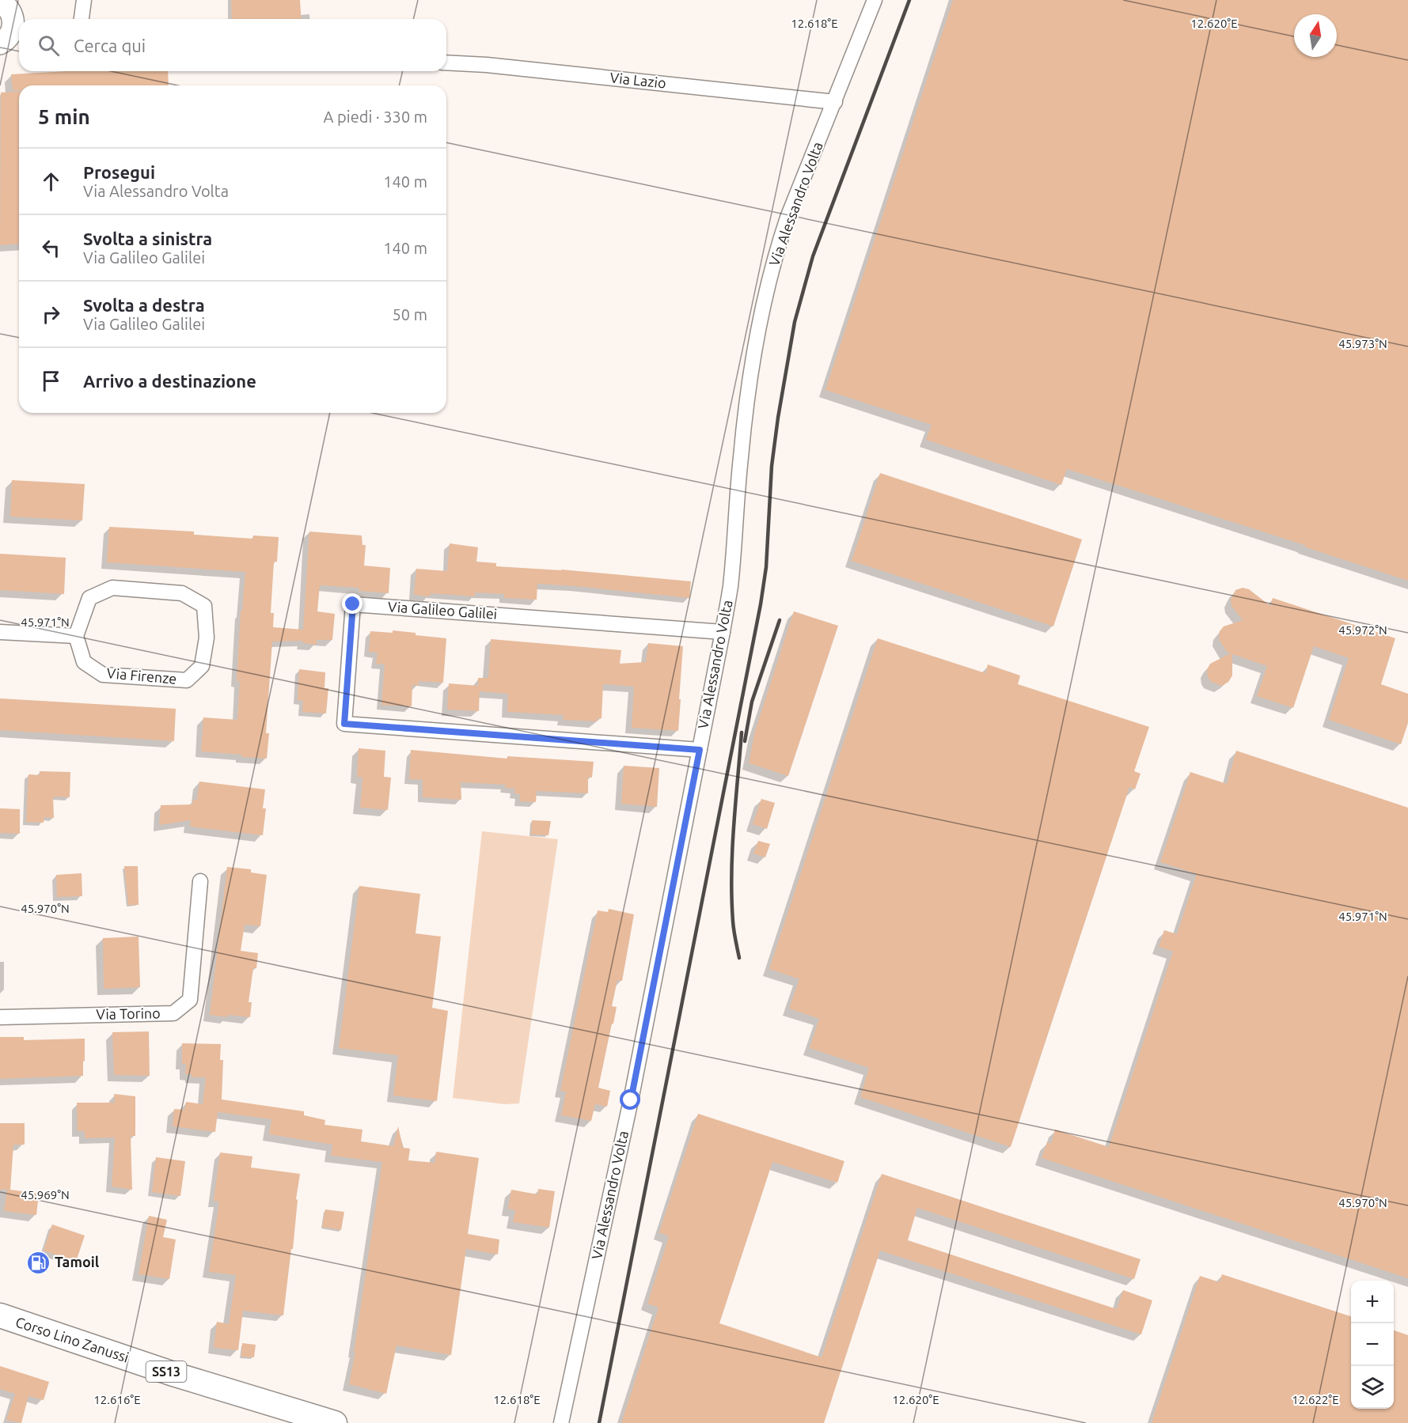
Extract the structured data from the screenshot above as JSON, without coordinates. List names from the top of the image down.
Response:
{
  "streets": {
    "main road": ["Corso Lino Zanussi", "SS13"],
    "street": [
      "Via Lazio",
      "Via Alessandro Volta",
      "Via Galileo Galilei",
      "Via Firenze",
      "Via Torino"
    ]
  },
  "crossings": [
    ["Via Lazio", "Via Alessandro Volta"],
    ["Via Alessandro Volta", "Via Galileo Galilei"]
  ],
  "places": {
    "fuel station": ["Tamoil"]
  },
  "north": "top",
  "page": {
    "search": "Cerca qui",
    "heading": ["5 min", "A piedi · 330 m"],
    "list": [
      ["Prosegui", "Via Alessandro Volta", "140 m"],
      ["Svolta a sinistra", "Via Galileo Galilei", "140 m"],
      ["Svolta a destra", "Via Galileo Galilei", "50 m"],
      "Arrivo a destinazione"
    ],
    "map_buttons": ["+", "−"]
  },
  "coordinates": [
    "12.618°E",
    "12.620°E",
    "45.973°N",
    "45.971°N",
    "45.972°N",
    "45.970°N",
    "45.969°N",
    "12.616°E",
    "12.622°E"
  ]
}
